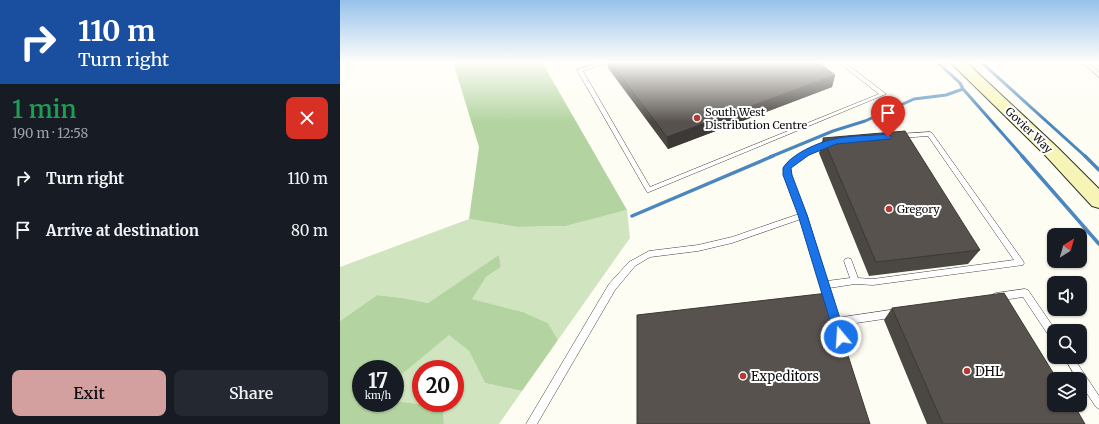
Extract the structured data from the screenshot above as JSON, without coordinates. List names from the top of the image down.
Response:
{
  "streets": {
    "street": ["Govier Way"]
  },
  "places": [
    "South West Distribution Centre",
    "Gregory",
    "DHL",
    "Expeditors"
  ],
  "north": "top right",
  "page": {
    "turn": ["110 m", "Turn right"],
    "heading": ["1 min", "190 m · 12:58"],
    "list": [
      {
        "name": "Turn right",
        "value": "110 m"
      },
      {
        "name": "Arrive at destination",
        "value": "80 m"
      }
    ],
    "speed": "17 km/h",
    "limit": "20",
    "buttons": ["Exit", "Share"]
  }
}
